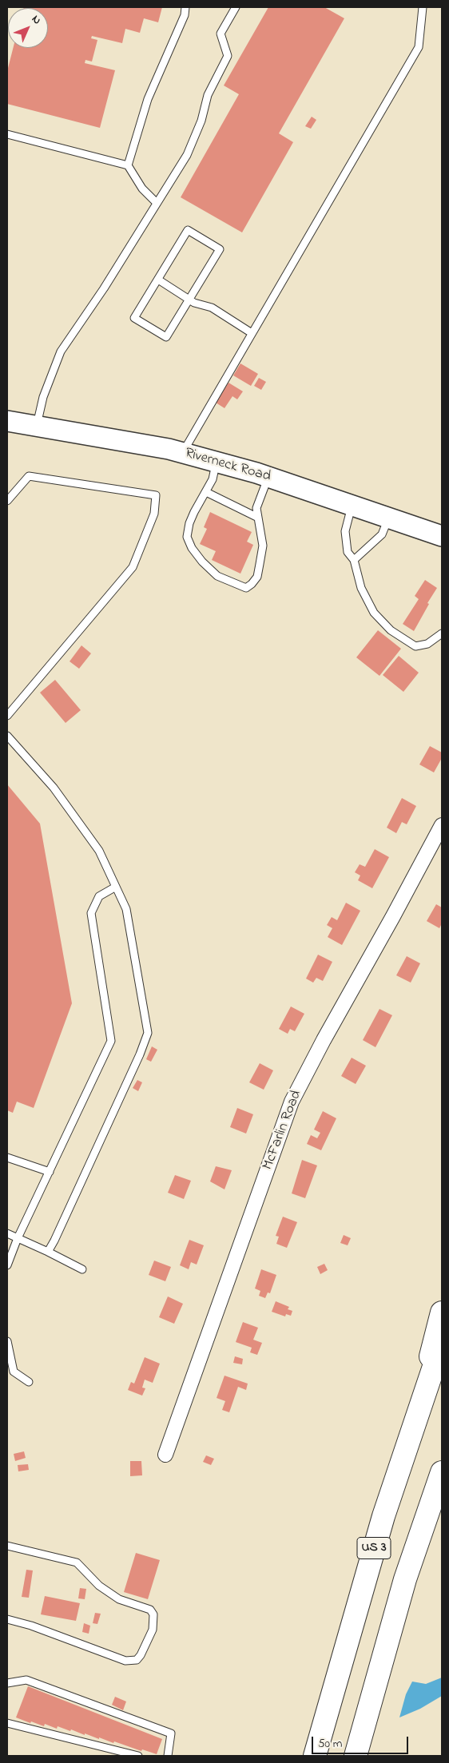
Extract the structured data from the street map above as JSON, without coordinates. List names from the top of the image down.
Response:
{
  "streets": {
    "highway": ["US 3"],
    "main road": ["Riverneck Road"],
    "street": ["McFarlin Road"]
  },
  "scale_bar": "50 m",
  "north": "top right"
}
